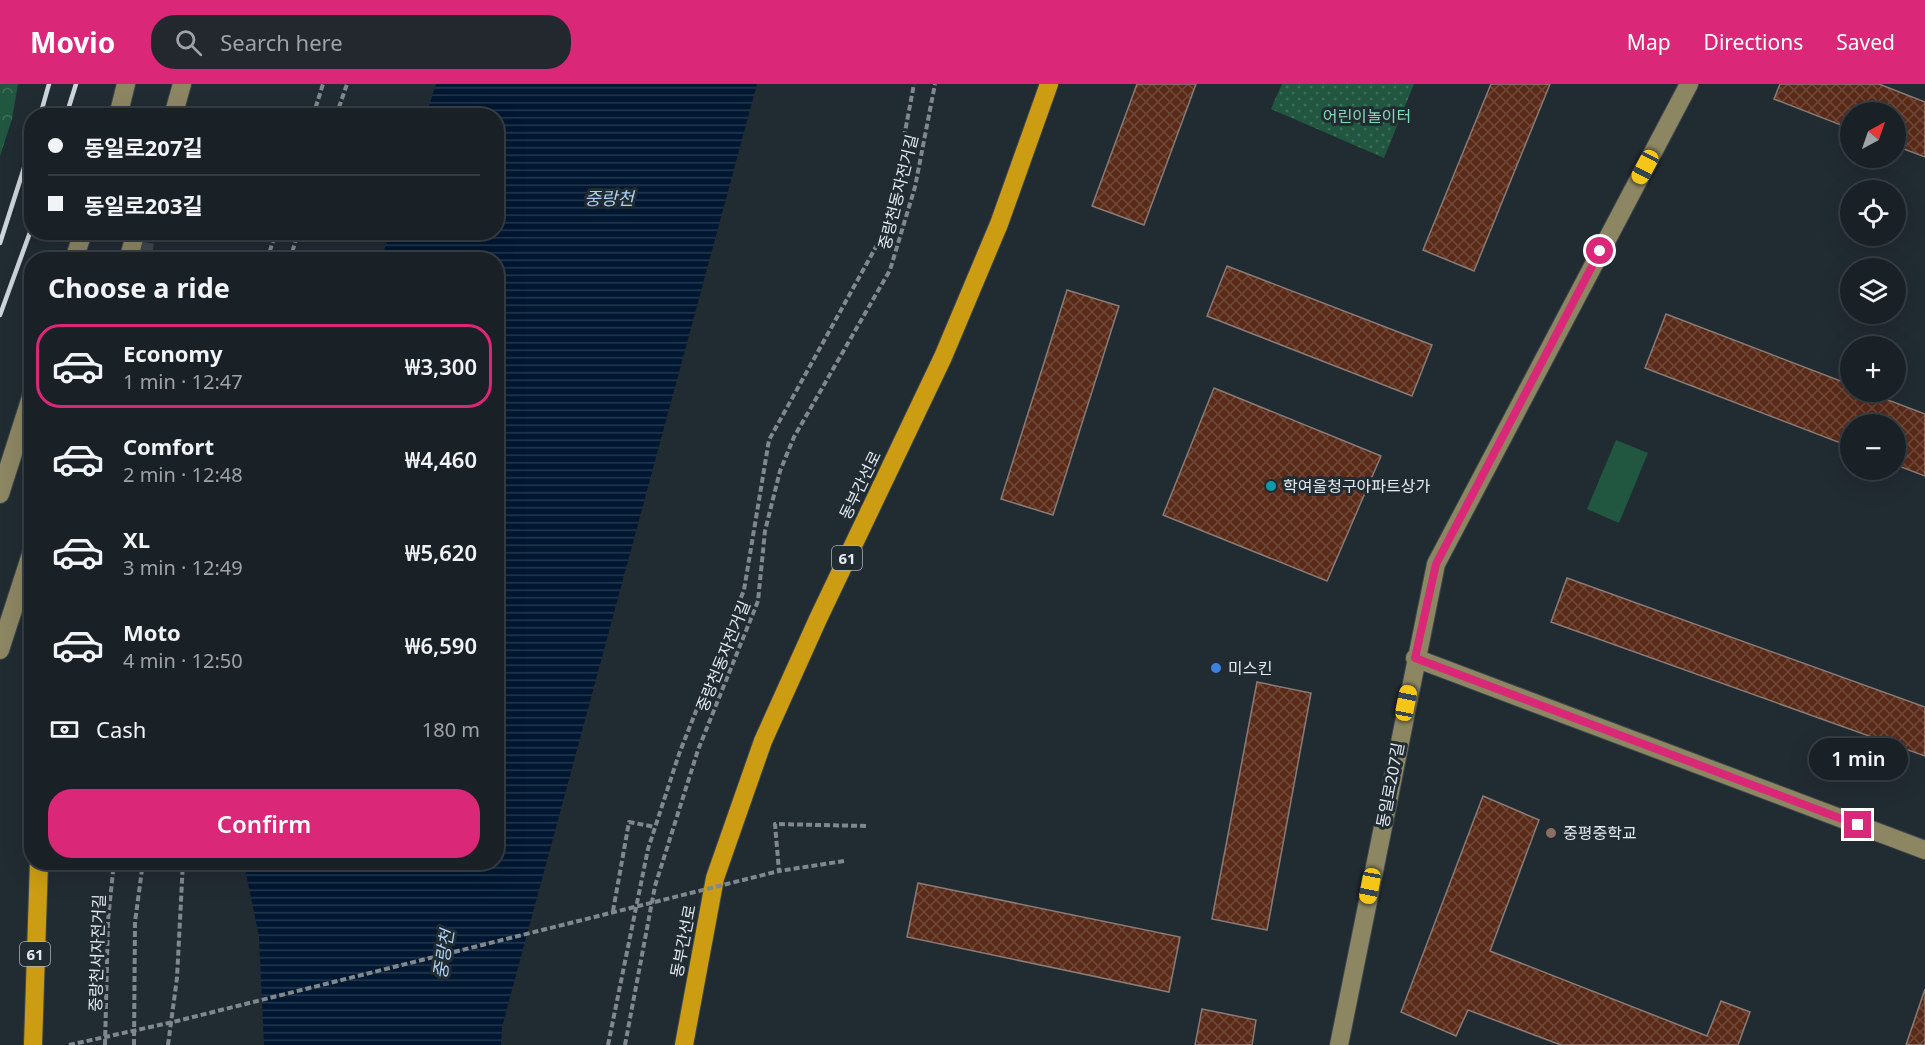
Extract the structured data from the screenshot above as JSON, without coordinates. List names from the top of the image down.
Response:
{
  "streets": {
    "highway": ["동부간선로", "61"],
    "street": ["동일로207길"],
    "path": ["중랑천동자전거길", "중랑천서자전거길"]
  },
  "water": ["중랑천"],
  "parks": ["어린이놀이터"],
  "places": ["학여울청구아파트상가", "미스킨", "중평중학교"],
  "north": "top right",
  "page": {
    "header": "Movio",
    "search": "Search here",
    "nav": ["Map", "Directions", "Saved"],
    "map_buttons": ["+", "−"],
    "banner": ["동일로207길", "동일로203길"],
    "heading": "Choose a ride",
    "list": [
      {
        "name": "Economy",
        "note": "1 min · 12:47",
        "value": "₩3,300"
      },
      {
        "name": "Comfort",
        "note": "2 min · 12:48",
        "value": "₩4,460"
      },
      {
        "name": "XL",
        "note": "3 min · 12:49",
        "value": "₩5,620"
      },
      {
        "name": "Moto",
        "note": "4 min · 12:50",
        "value": "₩6,590"
      }
    ],
    "pay": ["Cash", "180 m"],
    "bubble": "1 min",
    "buttons": "Confirm"
  }
}
